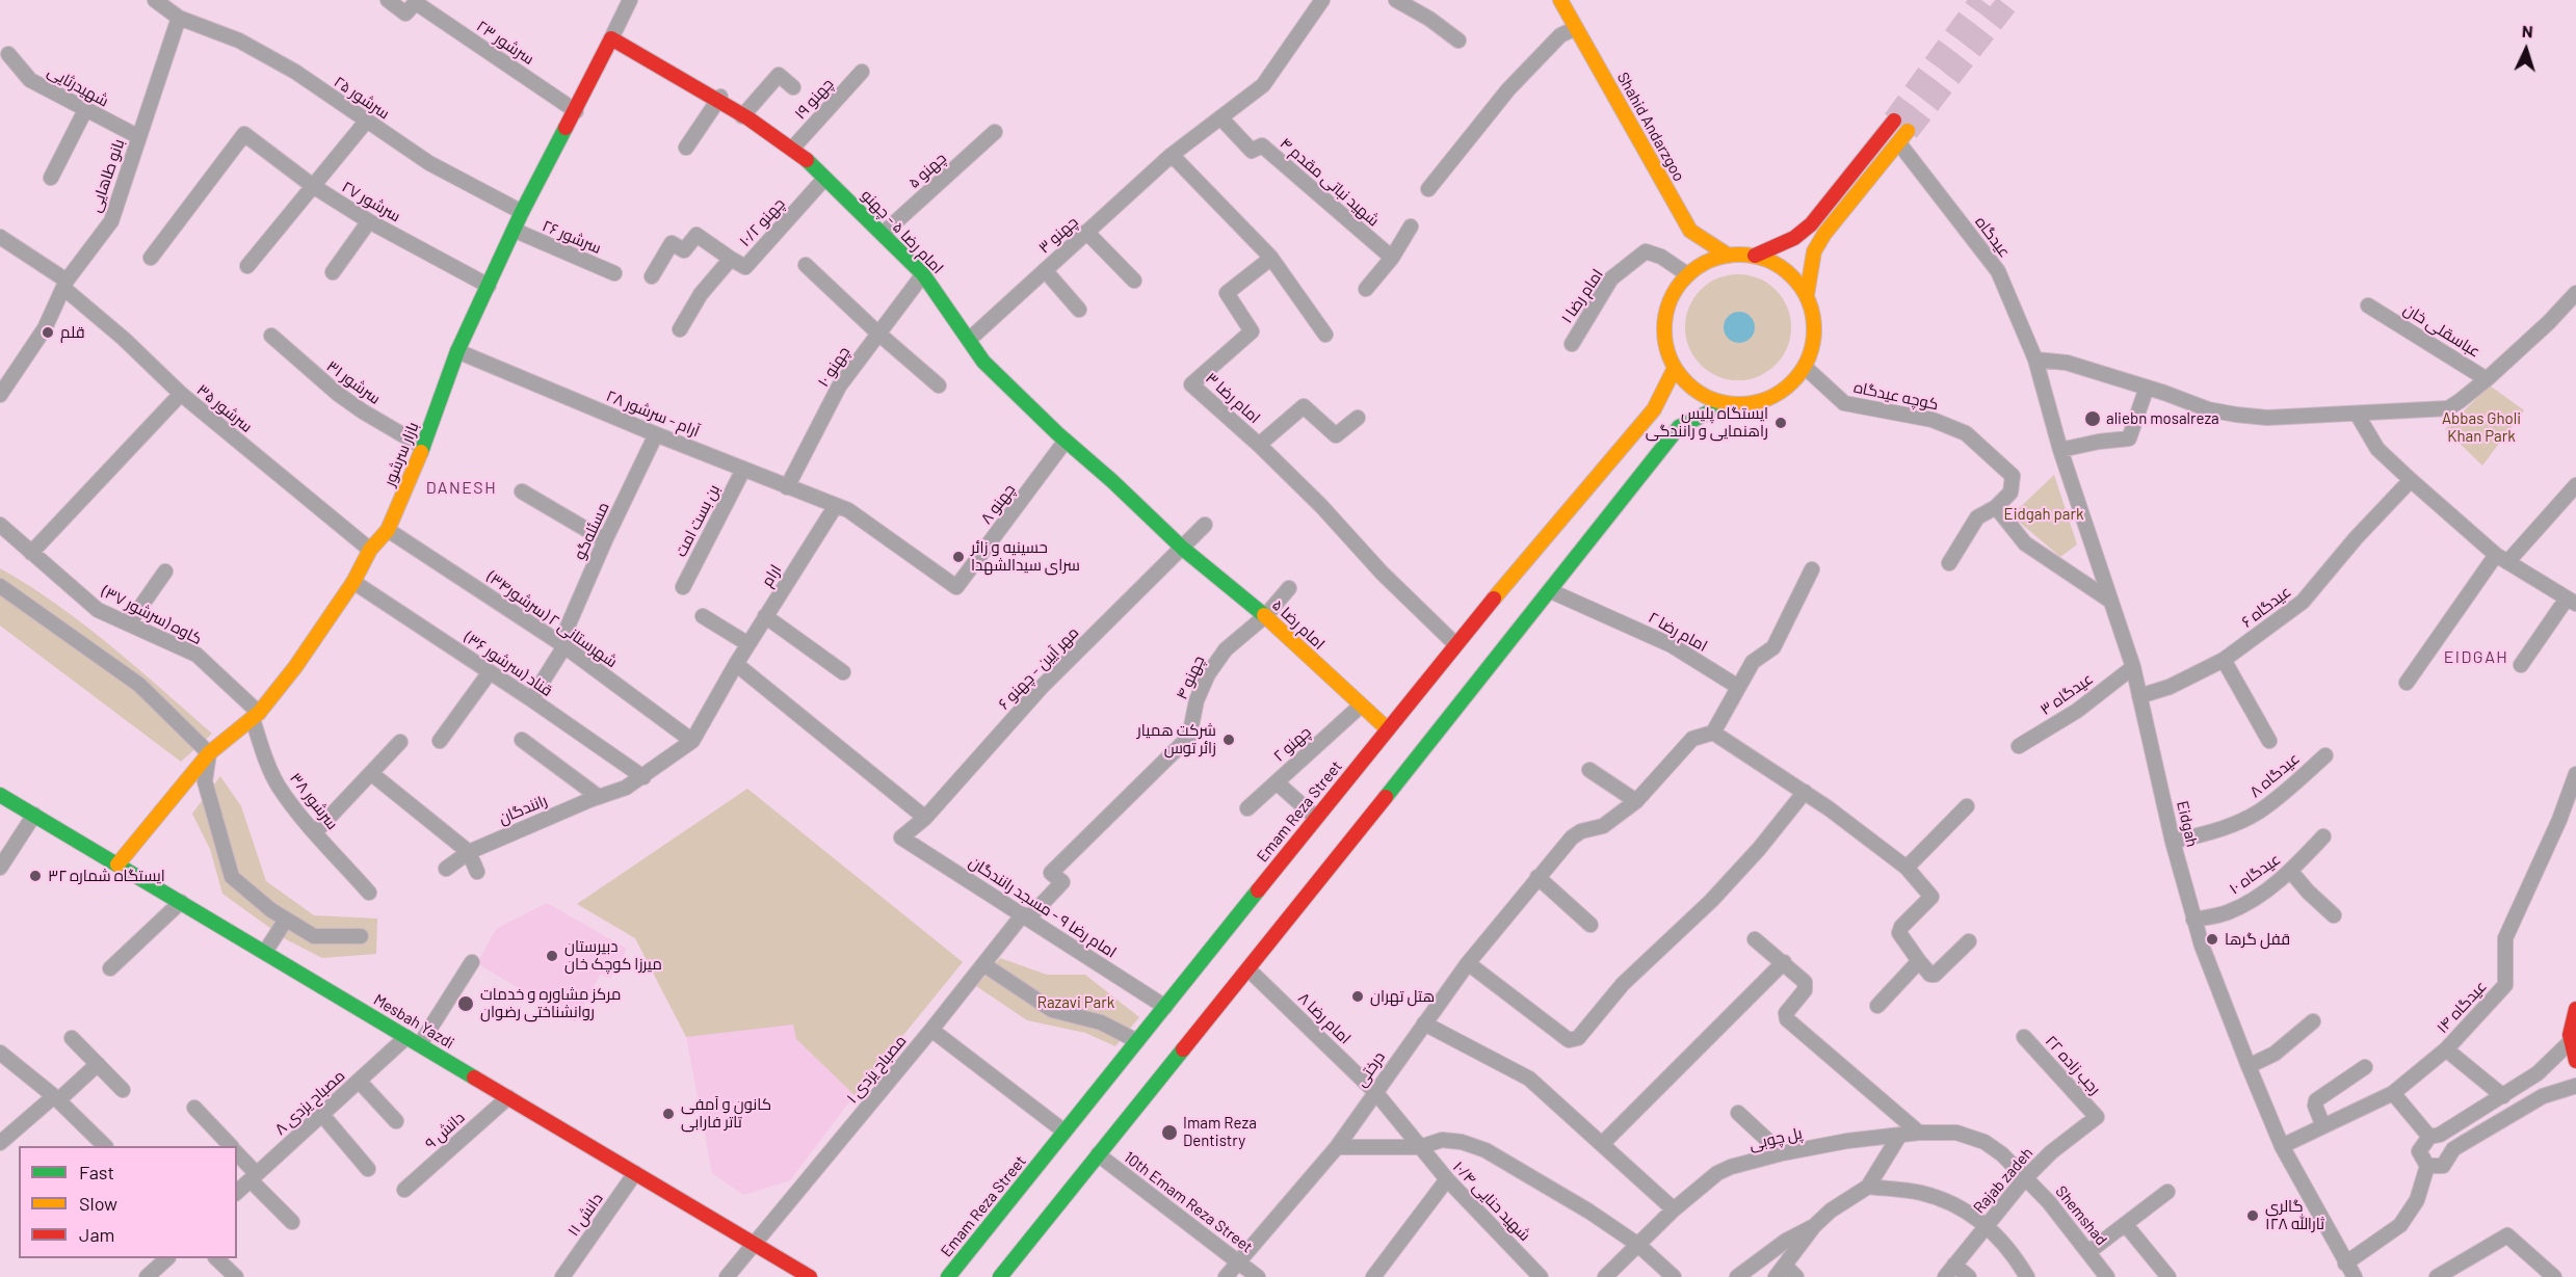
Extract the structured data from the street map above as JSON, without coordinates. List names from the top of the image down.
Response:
{
  "streets": {
    "main road": [
      "Shahid Andarzgoo",
      "امام رضا ۵ - چهنو",
      "بازار سرشور",
      "امام رضا ۵",
      "Emam Reza Street",
      "Mesbah Yazdi"
    ],
    "street": [
      "سرشور ۲۳",
      "شهیدرثایی",
      "سرشور ۲۵",
      "چهنو ۱۹",
      "چهنو ۵",
      "بانو طاهایی",
      "شهید نباتی مقدم ۴",
      "سرشور ۲۷",
      "چهنو ۱۰/۲",
      "چهنو ۳",
      "سرشور ۲۶",
      "عیدگاه",
      "امام رضا ۱",
      "عباسقلی خان",
      "چهنو ۱۰",
      "سرشور ۳۱",
      "کوچه عیدگاه",
      "امام رضا ۳",
      "سرشور ۳۵",
      "آرام - سرشور ۲۸",
      "چهنو ۸",
      "بن بست امت",
      "مسئله‌گو",
      "ارام",
      "عیدگاه ۶",
      "کاوه (سرشور ۳۷)",
      "شهرستانی ۲ (سرشور۳۴)",
      "امام رضا ۲",
      "قناد (سرشور ۳۶)",
      "مهر آیین - چهنو ۶",
      "چهنو ۴",
      "عیدگاه ۳",
      "چهنو ۲",
      "عیدگاه ۸",
      "سرشور ۳۸",
      "رانندگان",
      "Eidgah",
      "عیدگاه ۱۰",
      "امام رضا ۹ - مسجد رانندگان",
      "عیدگاه ۱۴",
      "امام رضا ۸",
      "رجب زاده ۲۲",
      "مصباح یزدی ۱",
      "درختی",
      "مصباح یزدی ۸",
      "دانش ۹",
      "پل چوبی",
      "Rajab zadeh",
      "شهید حنایی ۱۰/۴",
      "10th Emam Reza Street",
      "دانش ۱۱",
      "Shemshad"
    ]
  },
  "crossings": [
    ["سرشور ۲۳", "بازار سرشور"],
    ["شهیدرثایی", "بانو طاهایی"],
    ["سرشور ۲۵", "بانو طاهایی"],
    ["سرشور ۲۵", "بازار سرشور"],
    ["چهنو ۱۹", "امام رضا ۵ - چهنو"],
    ["Shahid Andarzgoo", "امام رضا ۱"],
    ["Shahid Andarzgoo", "کوچه عیدگاه"],
    ["Shahid Andarzgoo", "Emam Reza Street"],
    ["چهنو ۵", "امام رضا ۵ - چهنو"],
    ["بانو طاهایی", "سرشور ۳۵"],
    ["شهید نباتی مقدم ۴", "چهنو ۳"],
    ["سرشور ۲۷", "بازار سرشور"],
    ["چهنو ۱۰/۲", "امام رضا ۵ - چهنو"],
    ["امام رضا ۵ - چهنو", "چهنو ۳"],
    ["امام رضا ۵ - چهنو", "چهنو ۱۰"],
    ["امام رضا ۵ - چهنو", "بازار سرشور"],
    ["امام رضا ۵ - چهنو", "چهنو ۸"],
    ["امام رضا ۵ - چهنو", "امام رضا ۵"],
    ["امام رضا ۵ - چهنو", "مهر آیین - چهنو ۶"],
    ["سرشور ۲۶", "بازار سرشور"],
    ["عیدگاه", "Eidgah"],
    ["امام رضا ۱", "کوچه عیدگاه"],
    ["امام رضا ۱", "Emam Reza Street"],
    ["چهنو ۱۰", "آرام - سرشور ۲۸"],
    ["سرشور ۳۱", "بازار سرشور"],
    ["کوچه عیدگاه", "Emam Reza Street"],
    ["امام رضا ۳", "Emam Reza Street"],
    ["سرشور ۳۵", "بازار سرشور"],
    ["آرام - سرشور ۲۸", "بازار سرشور"],
    ["آرام - سرشور ۲۸", "چهنو ۸"],
    ["آرام - سرشور ۲۸", "بن بست امت"],
    ["آرام - سرشور ۲۸", "مسئله‌گو"],
    ["آرام - سرشور ۲۸", "ارام"],
    ["بازار سرشور", "کاوه (سرشور ۳۷)"],
    ["بازار سرشور", "شهرستانی ۲ (سرشور۳۴)"],
    ["بازار سرشور", "قناد (سرشور ۳۶)"],
    ["بازار سرشور", "سرشور ۳۸"],
    ["بازار سرشور", "Mesbah Yazdi"],
    ["مسئله‌گو", "شهرستانی ۲ (سرشور۳۴)"],
    ["مسئله‌گو", "قناد (سرشور ۳۶)"],
    ["ارام", "رانندگان"],
    ["عیدگاه ۶", "Eidgah"],
    ["کاوه (سرشور ۳۷)", "سرشور ۳۸"],
    ["شهرستانی ۲ (سرشور۳۴)", "رانندگان"],
    ["امام رضا ۵", "مهر آیین - چهنو ۶"],
    ["امام رضا ۵", "چهنو ۴"],
    ["امام رضا ۵", "چهنو ۲"],
    ["امام رضا ۵", "Emam Reza Street"],
    ["قناد (سرشور ۳۶)", "رانندگان"],
    ["مهر آیین - چهنو ۶", "امام رضا ۹ - مسجد رانندگان"],
    ["چهنو ۴", "مصباح یزدی ۱"],
    ["عیدگاه ۳", "Eidgah"],
    ["عیدگاه ۸", "Eidgah"],
    ["Emam Reza Street", "امام رضا ۹ - مسجد رانندگان"],
    ["Eidgah", "عیدگاه ۱۰"],
    ["Eidgah", "عیدگاه ۱۴"],
    ["امام رضا ۹ - مسجد رانندگان", "مصباح یزدی ۱"],
    ["امام رضا ۸", "درختی"],
    ["امام رضا ۸", "شهید حنایی ۱۰/۴"],
    ["Mesbah Yazdi", "مصباح یزدی ۱"],
    ["Mesbah Yazdi", "مصباح یزدی ۸"],
    ["Mesbah Yazdi", "دانش ۹"],
    ["Mesbah Yazdi", "دانش ۱۱"],
    ["رجب زاده ۲۲", "Rajab zadeh"],
    ["درختی", "10th Emam Reza Street"],
    ["پل چوبی", "Shemshad"],
    ["Rajab zadeh", "Shemshad"]
  ],
  "districts": ["DANESH", "EIDGAH"],
  "parks": ["Abbas Gholi Khan Park", "Eidgah park", "Razavi Park"],
  "places": [
    "قلم",
    "aliebn mosalreza",
    "ایستگاه پلیس راهنمایی و رانندگی",
    "حسینیه و زائر سرای سیدالشهدا",
    "شرکت همیار زائر توس",
    "ایستگاه شماره ۳۲",
    "قفل گرها",
    "دبیرستان میرزا کوچک خان",
    "هتل تهران",
    "مرکز مشاوره و خدمات روانشناختی رضوان",
    "کانون و آمفی تاتر فارابی",
    "Imam Reza Dentistry",
    "گالری ثارالله ۱۲۸"
  ],
  "legend": ["Fast", "Slow", "Jam"],
  "north": "top"
}
